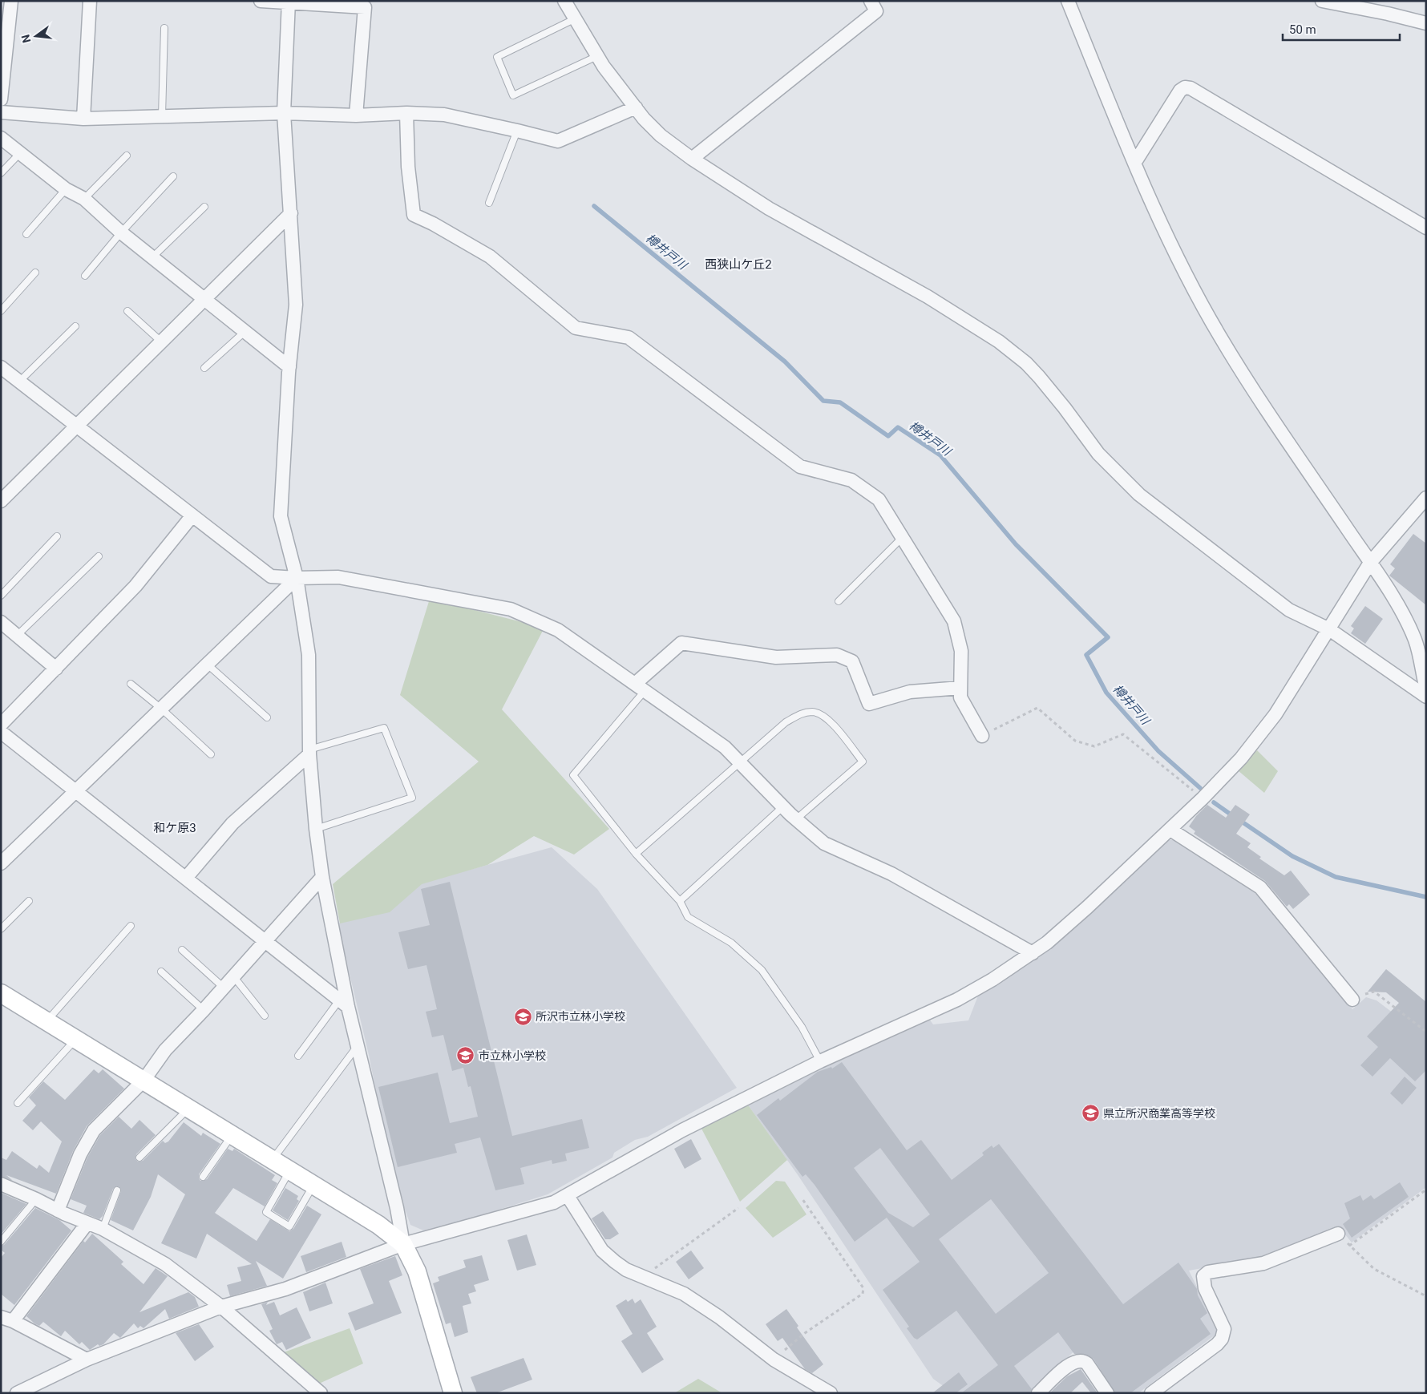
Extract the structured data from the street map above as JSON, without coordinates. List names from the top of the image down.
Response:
{
  "districts": ["西狭山ケ丘2", "和ケ原3"],
  "water": ["樽井戸川"],
  "places": {
    "school or university": ["所沢市立林小学校", "市立林小学校", "県立所沢商業高等学校"]
  },
  "scale_bar": "50 m",
  "north": "left"
}
